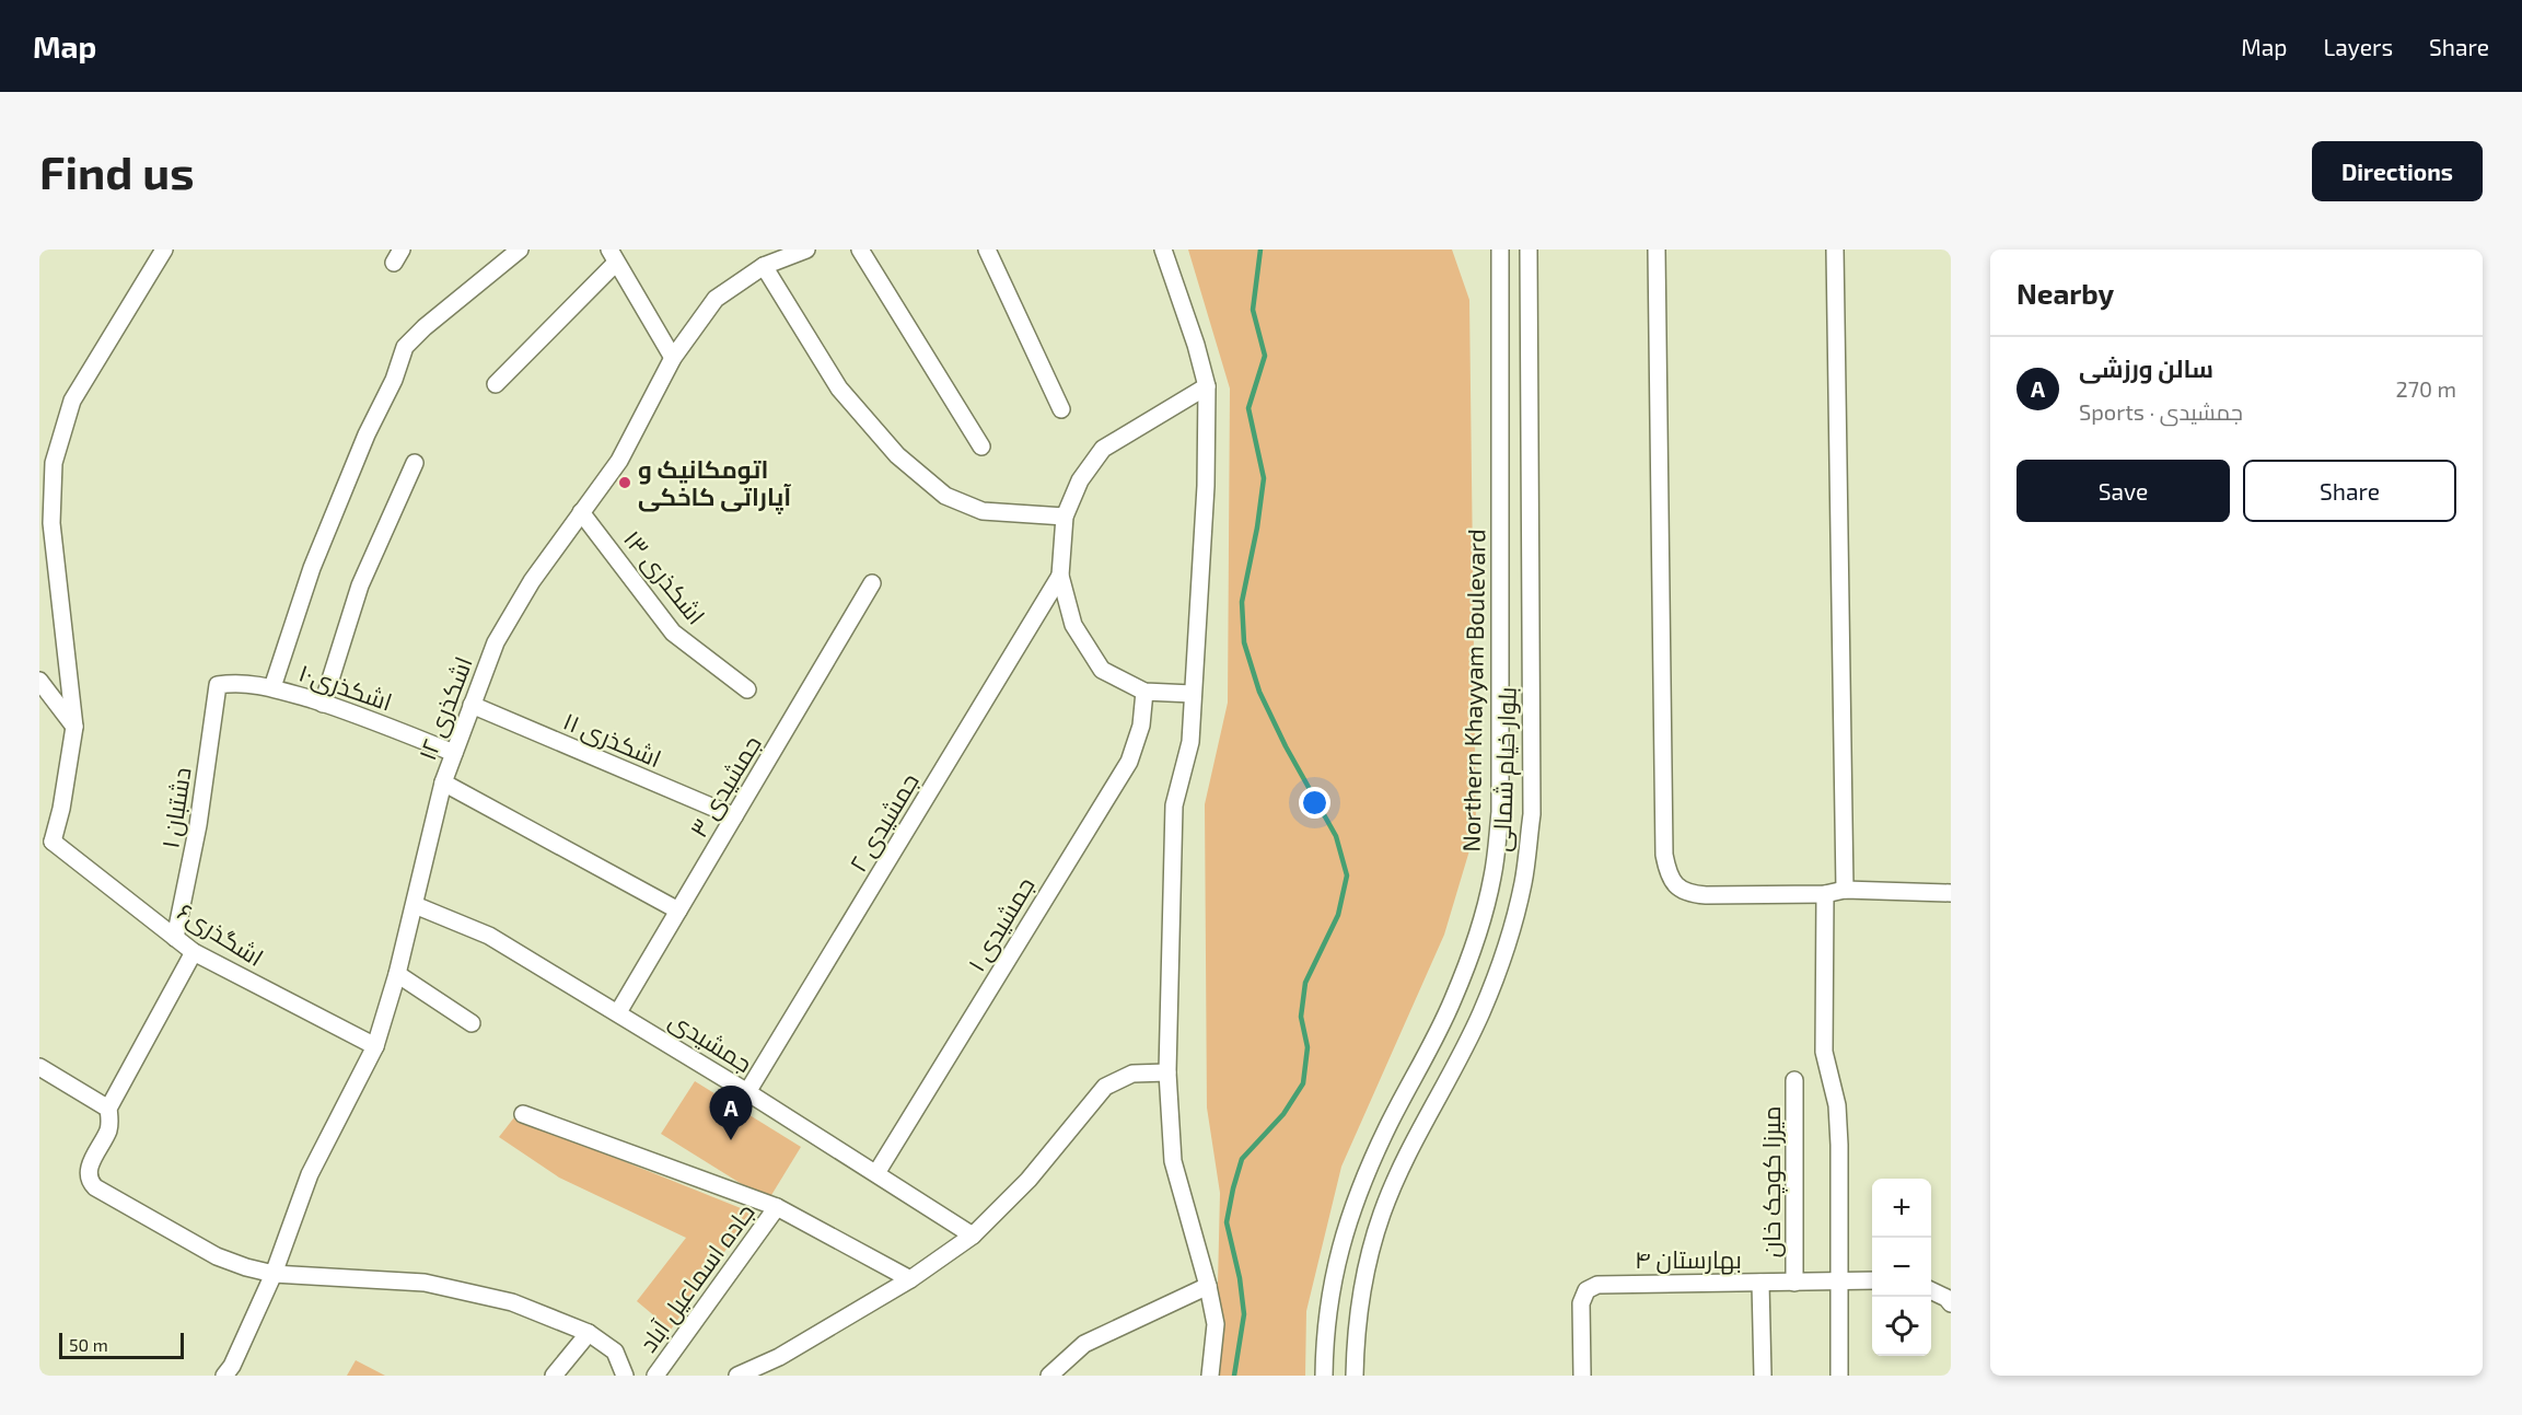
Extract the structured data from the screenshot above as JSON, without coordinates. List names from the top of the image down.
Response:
{
  "streets": {
    "street": [
      "اشکذری ۱۳",
      "اشکذری۱۰",
      "Northern Khayyam Boulevard",
      "اشکذری ۱۲",
      "اشکذری ۱۱",
      "بلوار خیام شمالی",
      "جمشیدی ۳",
      "دشتبان ۱",
      "جمشیدی ۲",
      "جمشیدی ۱",
      "اشگذری۶",
      "جمشیدی",
      "میرزا کوچک خان",
      "بهارستان ۴",
      "جاده اسماعیل آباد"
    ]
  },
  "crossings": [
    ["اشکذری ۱۳", "اشکذری ۱۲"],
    ["اشکذری۱۰", "اشکذری ۱۲"],
    ["اشکذری۱۰", "دشتبان ۱"],
    ["اشکذری ۱۲", "اشکذری ۱۱"],
    ["اشکذری ۱۲", "اشگذری۶"],
    ["اشکذری ۱۲", "جمشیدی"],
    ["اشکذری ۱۱", "جمشیدی ۳"],
    ["جمشیدی ۳", "جمشیدی"],
    ["دشتبان ۱", "اشگذری۶"],
    ["جمشیدی ۲", "جمشیدی"],
    ["جمشیدی ۱", "جمشیدی"],
    ["میرزا کوچک خان", "بهارستان ۴"]
  ],
  "places": ["اتومکانیک و آپاراتی کاخکی"],
  "scale_bar": "50 m",
  "page": {
    "header": "Map",
    "nav": ["Map", "Layers", "Share"],
    "buttons": [
      "Directions",
      ["Save", "Share"]
    ],
    "title": "Find us",
    "heading": "Nearby",
    "list": [
      {
        "mark": "A",
        "name": "سالن ورزشی",
        "note": "Sports · جمشیدی",
        "value": "270 m"
      }
    ],
    "pins": "A",
    "map_buttons": ["+", "−"],
    "scale": "50 m"
  }
}
